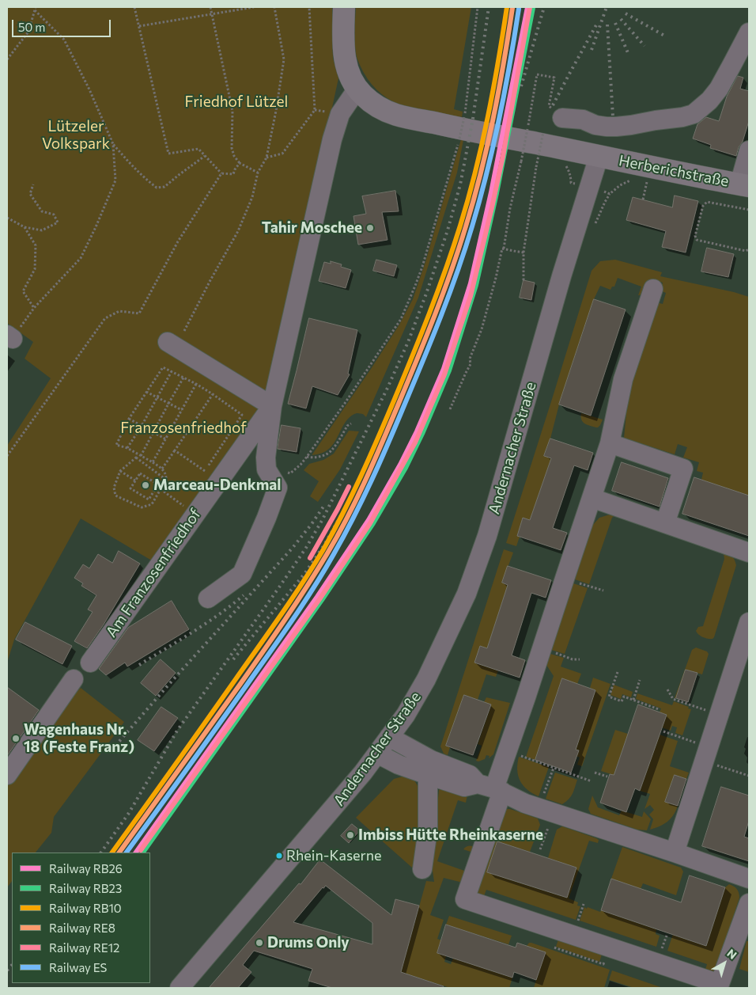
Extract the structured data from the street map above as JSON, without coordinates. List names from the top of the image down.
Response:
{
  "streets": {
    "main road": ["Herberichstraße"],
    "street": ["Andernacher Straße", "Am Franzosenfriedhof"]
  },
  "crossings": [
    ["Herberichstraße", "Andernacher Straße"]
  ],
  "parks": ["Friedhof Lützel", "Lützeler Volkspark", "Franzosenfriedhof"],
  "places": [
    "Tahir Moschee",
    "Marceau-Denkmal",
    "Wagenhaus Nr. 18 (Feste Franz)",
    "Imbiss Hütte Rheinkaserne",
    "Rhein-Kaserne",
    "Drums Only"
  ],
  "lines": [
    "rail line RB26",
    "rail line RB10",
    "rail line RE12",
    "rail line RB23",
    "rail line RE8",
    "rail line ES"
  ],
  "legend": [
    "Railway RB26",
    "Railway RB23",
    "Railway RB10",
    "Railway RE8",
    "Railway RE12",
    "Railway ES"
  ],
  "scale_bar": "50 m",
  "north": "top right"
}
